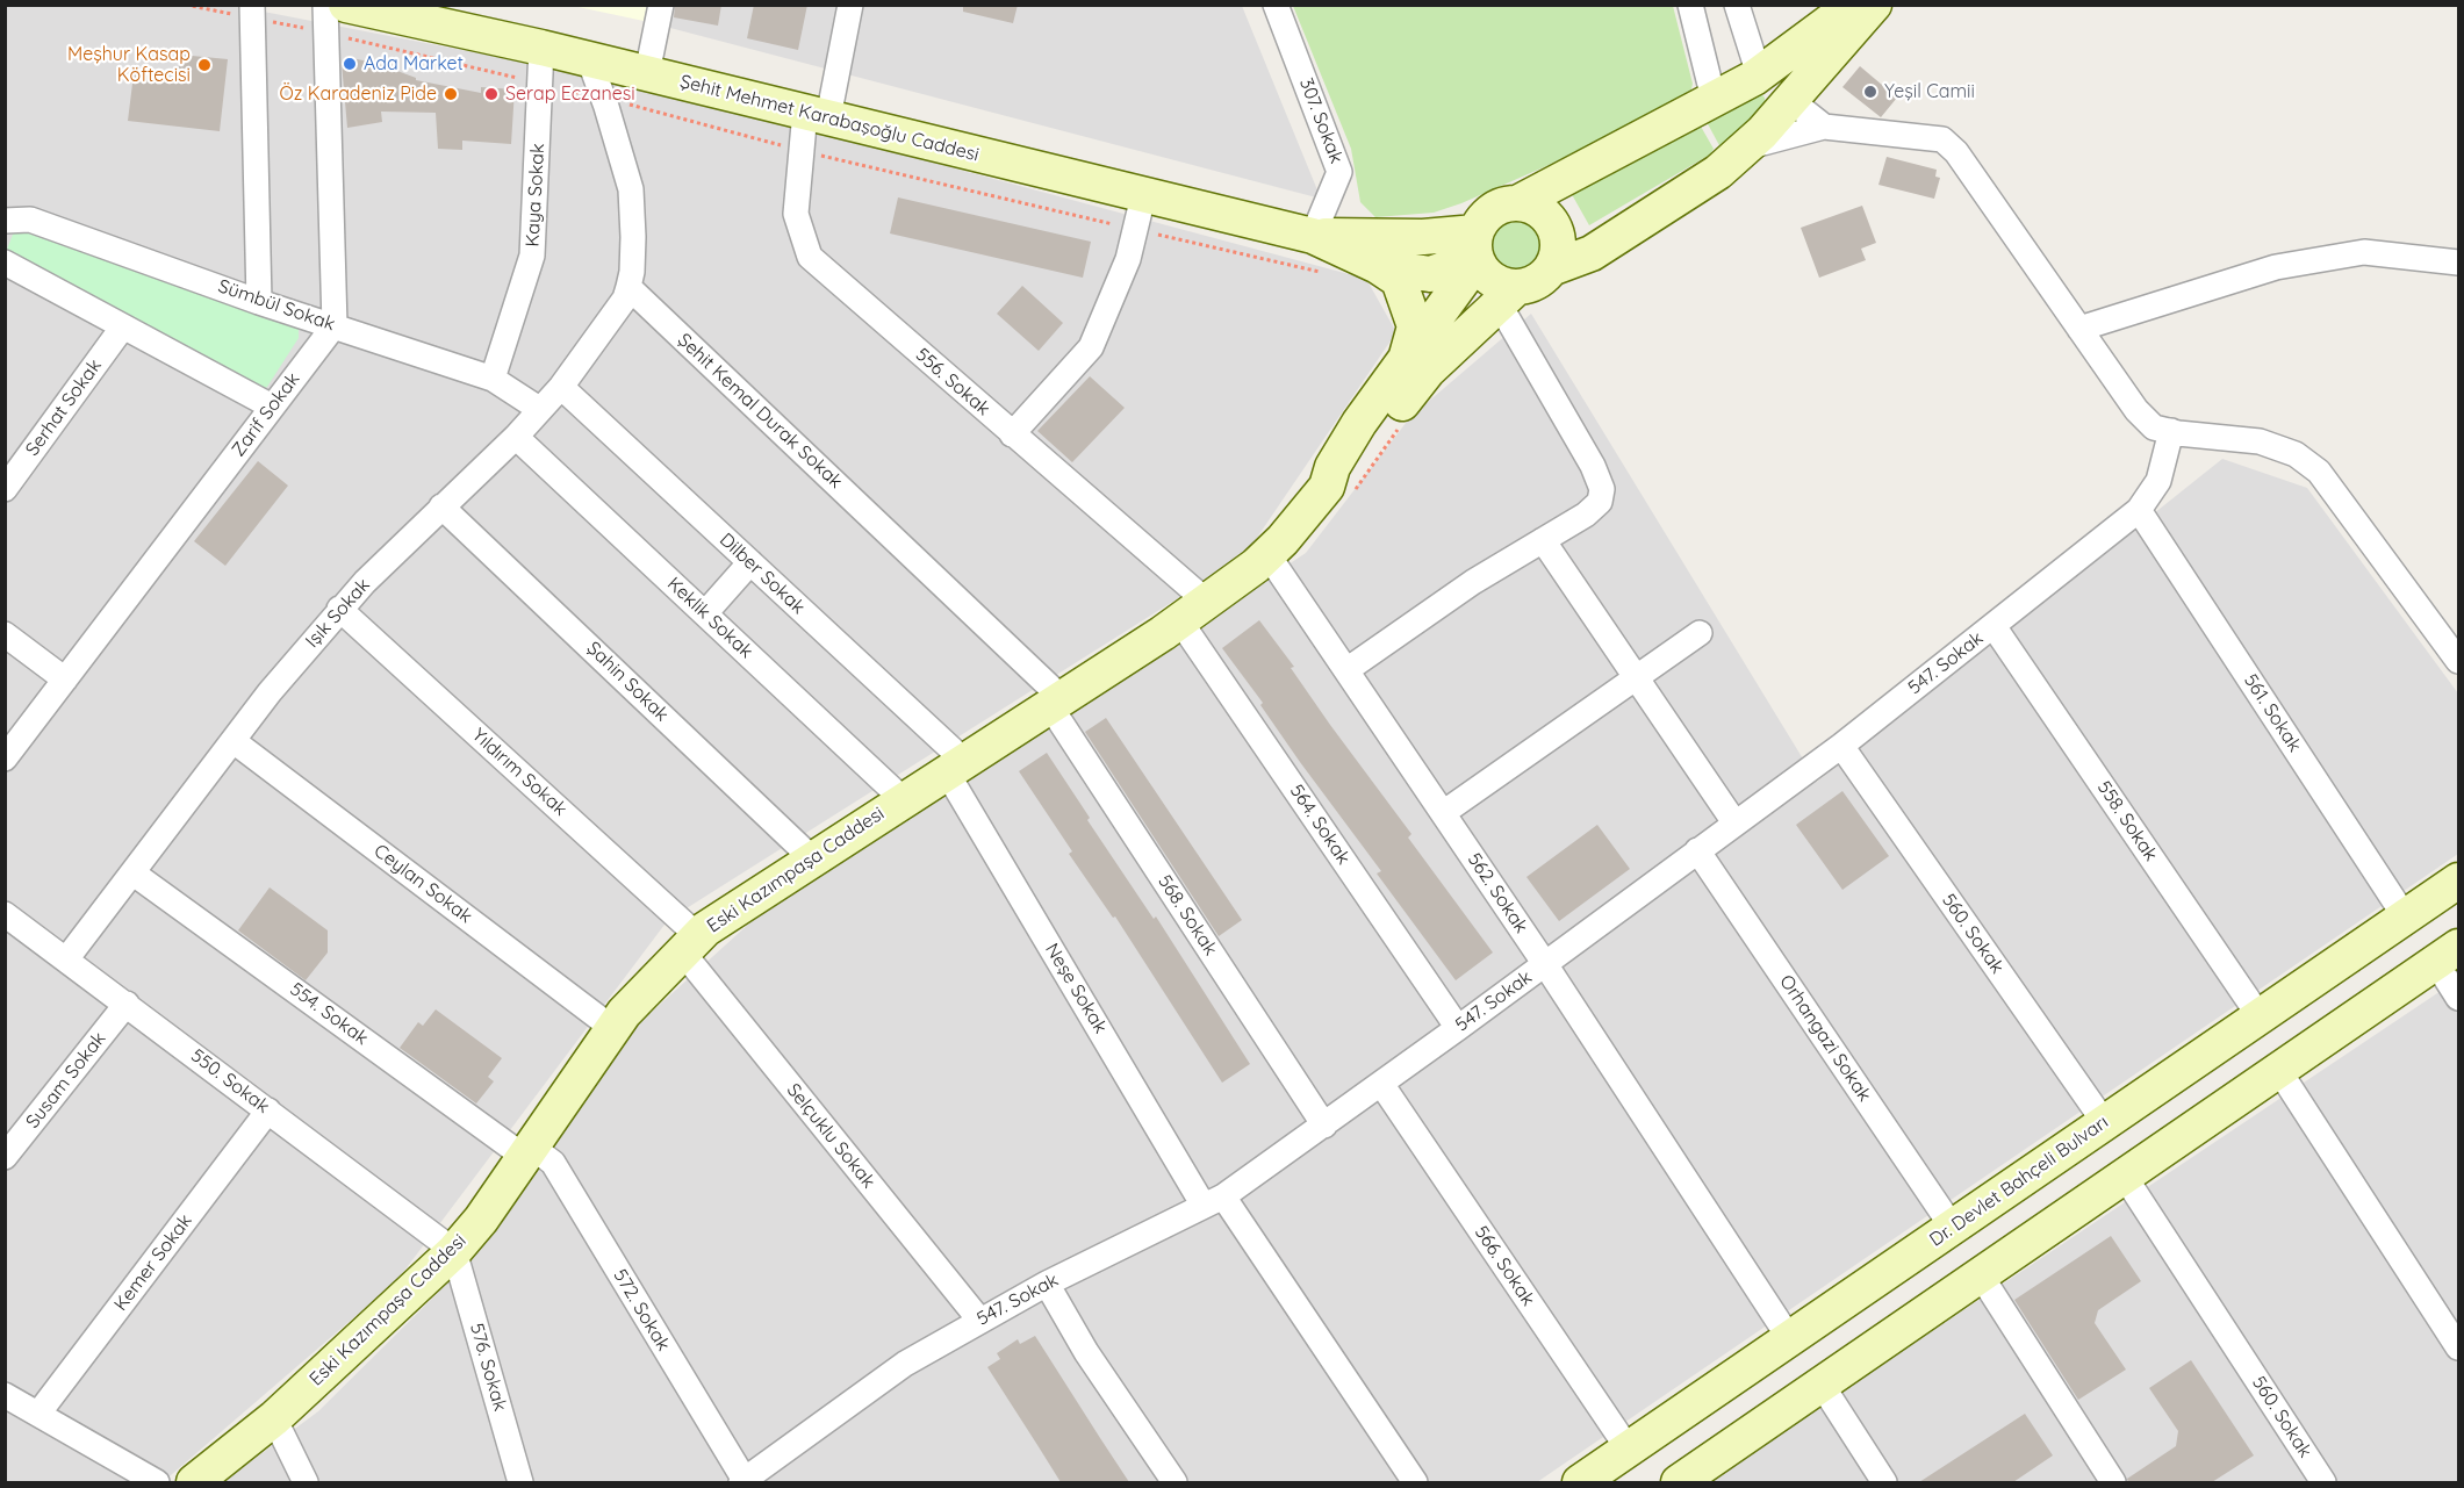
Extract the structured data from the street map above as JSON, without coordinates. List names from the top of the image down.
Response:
{
  "streets": {
    "street": [
      "Şehit Mehmet Karabaşoğlu Caddesi",
      "307. Sokak",
      "Kaya Sokak",
      "Sümbül Sokak",
      "556. Sokak",
      "Serhat Sokak",
      "Şehit Kemal Durak Sokak",
      "Zarif Sokak",
      "Dilber Sokak",
      "Işık Sokak",
      "Keklik Sokak",
      "547. Sokak",
      "Şahin Sokak",
      "561. Sokak",
      "Yıldırım Sokak",
      "558. Sokak",
      "564. Sokak",
      "Eski Kazımpaşa Caddesi",
      "Ceylan Sokak",
      "562. Sokak",
      "568. Sokak",
      "560. Sokak",
      "Neşe Sokak",
      "554. Sokak",
      "Orhangazi Sokak",
      "Susam Sokak",
      "550. Sokak",
      "Selçuklu Sokak",
      "Dr. Devlet Bahçeli Bulvarı",
      "Kemer Sokak",
      "566. Sokak",
      "572. Sokak",
      "576. Sokak"
    ]
  },
  "crossings": [
    ["Şehit Mehmet Karabaşoğlu Caddesi", "307. Sokak"],
    ["Şehit Mehmet Karabaşoğlu Caddesi", "Kaya Sokak"],
    ["Şehit Mehmet Karabaşoğlu Caddesi", "556. Sokak"],
    ["Şehit Mehmet Karabaşoğlu Caddesi", "Eski Kazımpaşa Caddesi"],
    ["Kaya Sokak", "Sümbül Sokak"],
    ["Sümbül Sokak", "Zarif Sokak"],
    ["Sümbül Sokak", "Işık Sokak"],
    ["556. Sokak", "564. Sokak"],
    ["556. Sokak", "Eski Kazımpaşa Caddesi"],
    ["Şehit Kemal Durak Sokak", "Işık Sokak"],
    ["Şehit Kemal Durak Sokak", "Eski Kazımpaşa Caddesi"],
    ["Şehit Kemal Durak Sokak", "568. Sokak"],
    ["Dilber Sokak", "Işık Sokak"],
    ["Dilber Sokak", "Eski Kazımpaşa Caddesi"],
    ["Dilber Sokak", "Neşe Sokak"],
    ["Işık Sokak", "Keklik Sokak"],
    ["Işık Sokak", "Şahin Sokak"],
    ["Işık Sokak", "Yıldırım Sokak"],
    ["Işık Sokak", "Ceylan Sokak"],
    ["Işık Sokak", "554. Sokak"],
    ["Işık Sokak", "550. Sokak"],
    ["Keklik Sokak", "Eski Kazımpaşa Caddesi"],
    ["547. Sokak", "561. Sokak"],
    ["547. Sokak", "558. Sokak"],
    ["547. Sokak", "564. Sokak"],
    ["547. Sokak", "562. Sokak"],
    ["547. Sokak", "568. Sokak"],
    ["547. Sokak", "560. Sokak"],
    ["547. Sokak", "Neşe Sokak"],
    ["547. Sokak", "Orhangazi Sokak"],
    ["547. Sokak", "Selçuklu Sokak"],
    ["547. Sokak", "566. Sokak"],
    ["547. Sokak", "572. Sokak"],
    ["Şahin Sokak", "Eski Kazımpaşa Caddesi"],
    ["561. Sokak", "Dr. Devlet Bahçeli Bulvarı"],
    ["Yıldırım Sokak", "Eski Kazımpaşa Caddesi"],
    ["Yıldırım Sokak", "Selçuklu Sokak"],
    ["558. Sokak", "Dr. Devlet Bahçeli Bulvarı"],
    ["564. Sokak", "Eski Kazımpaşa Caddesi"],
    ["Eski Kazımpaşa Caddesi", "Ceylan Sokak"],
    ["Eski Kazımpaşa Caddesi", "562. Sokak"],
    ["Eski Kazımpaşa Caddesi", "568. Sokak"],
    ["Eski Kazımpaşa Caddesi", "Neşe Sokak"],
    ["Eski Kazımpaşa Caddesi", "554. Sokak"],
    ["Eski Kazımpaşa Caddesi", "550. Sokak"],
    ["Eski Kazımpaşa Caddesi", "Selçuklu Sokak"],
    ["Eski Kazımpaşa Caddesi", "572. Sokak"],
    ["Eski Kazımpaşa Caddesi", "576. Sokak"],
    ["562. Sokak", "Dr. Devlet Bahçeli Bulvarı"],
    ["560. Sokak", "Dr. Devlet Bahçeli Bulvarı"],
    ["554. Sokak", "572. Sokak"],
    ["Orhangazi Sokak", "Dr. Devlet Bahçeli Bulvarı"],
    ["Susam Sokak", "550. Sokak"],
    ["550. Sokak", "Kemer Sokak"],
    ["550. Sokak", "576. Sokak"],
    ["Dr. Devlet Bahçeli Bulvarı", "566. Sokak"]
  ],
  "places": [
    "Ada Market",
    "Meşhur Kasap Köftecisi",
    "Yeşil Camii",
    "Öz Karadeniz Pide",
    "Serap Eczanesi"
  ]
}
